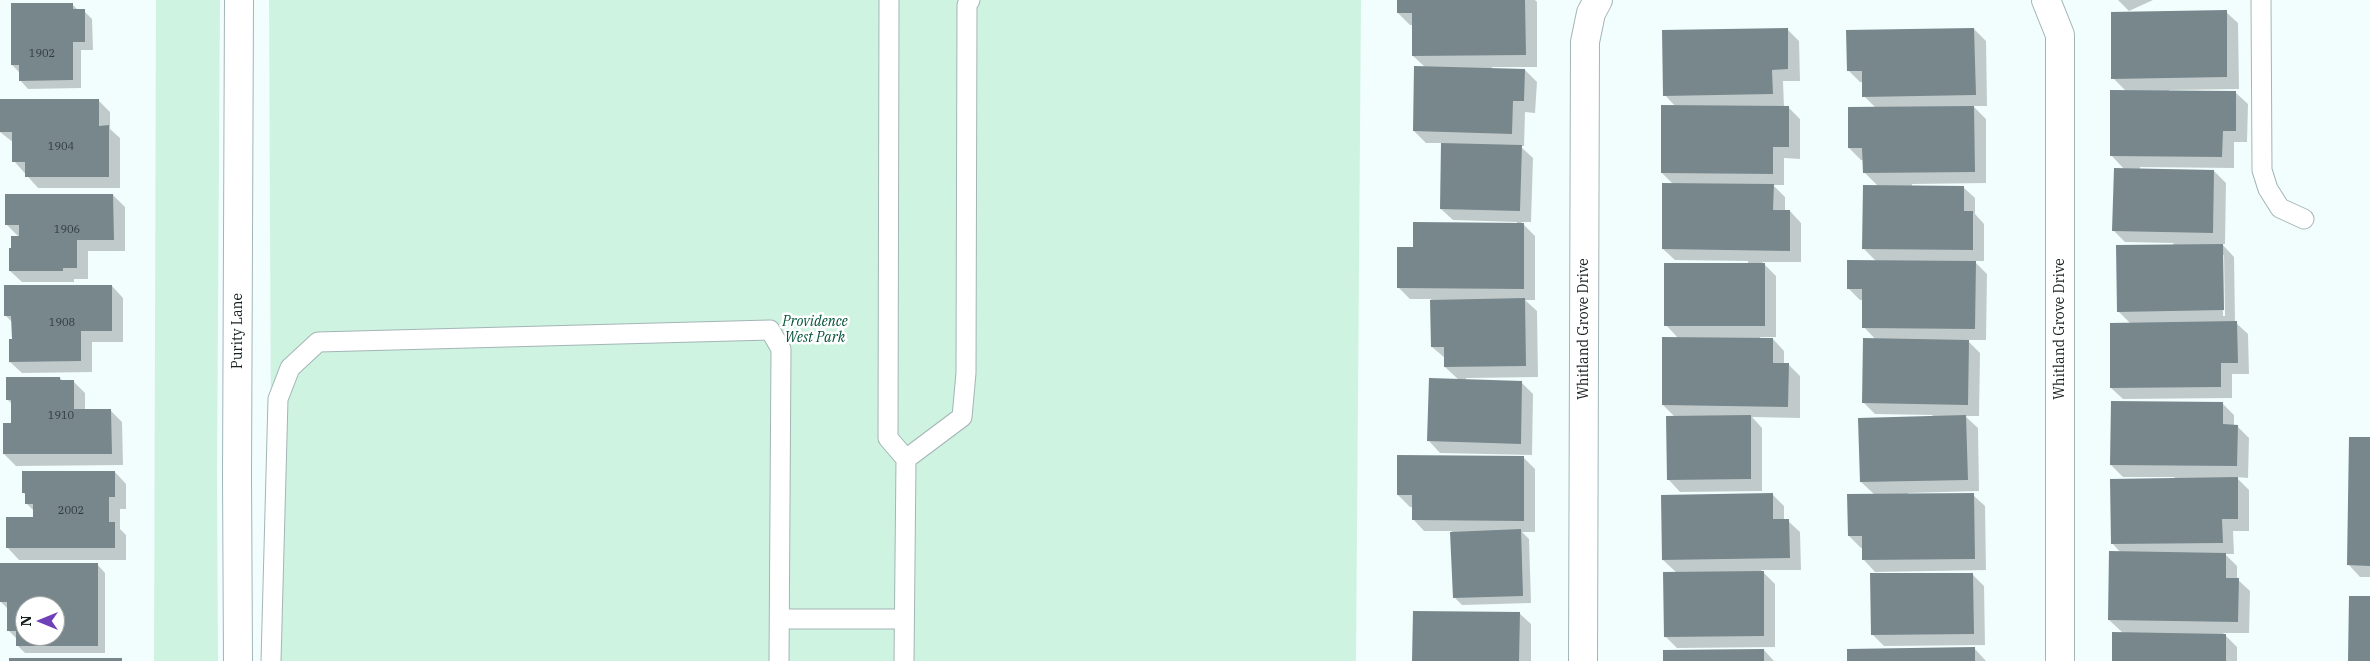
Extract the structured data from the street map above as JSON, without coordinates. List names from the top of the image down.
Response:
{
  "streets": {
    "street": ["Whitland Grove Drive", "Purity Lane"]
  },
  "parks": ["Providence West Park"],
  "house_numbers": [
    "1902",
    "1904",
    "1906",
    "1908",
    "1910",
    "2002"
  ],
  "north": "left"
}
